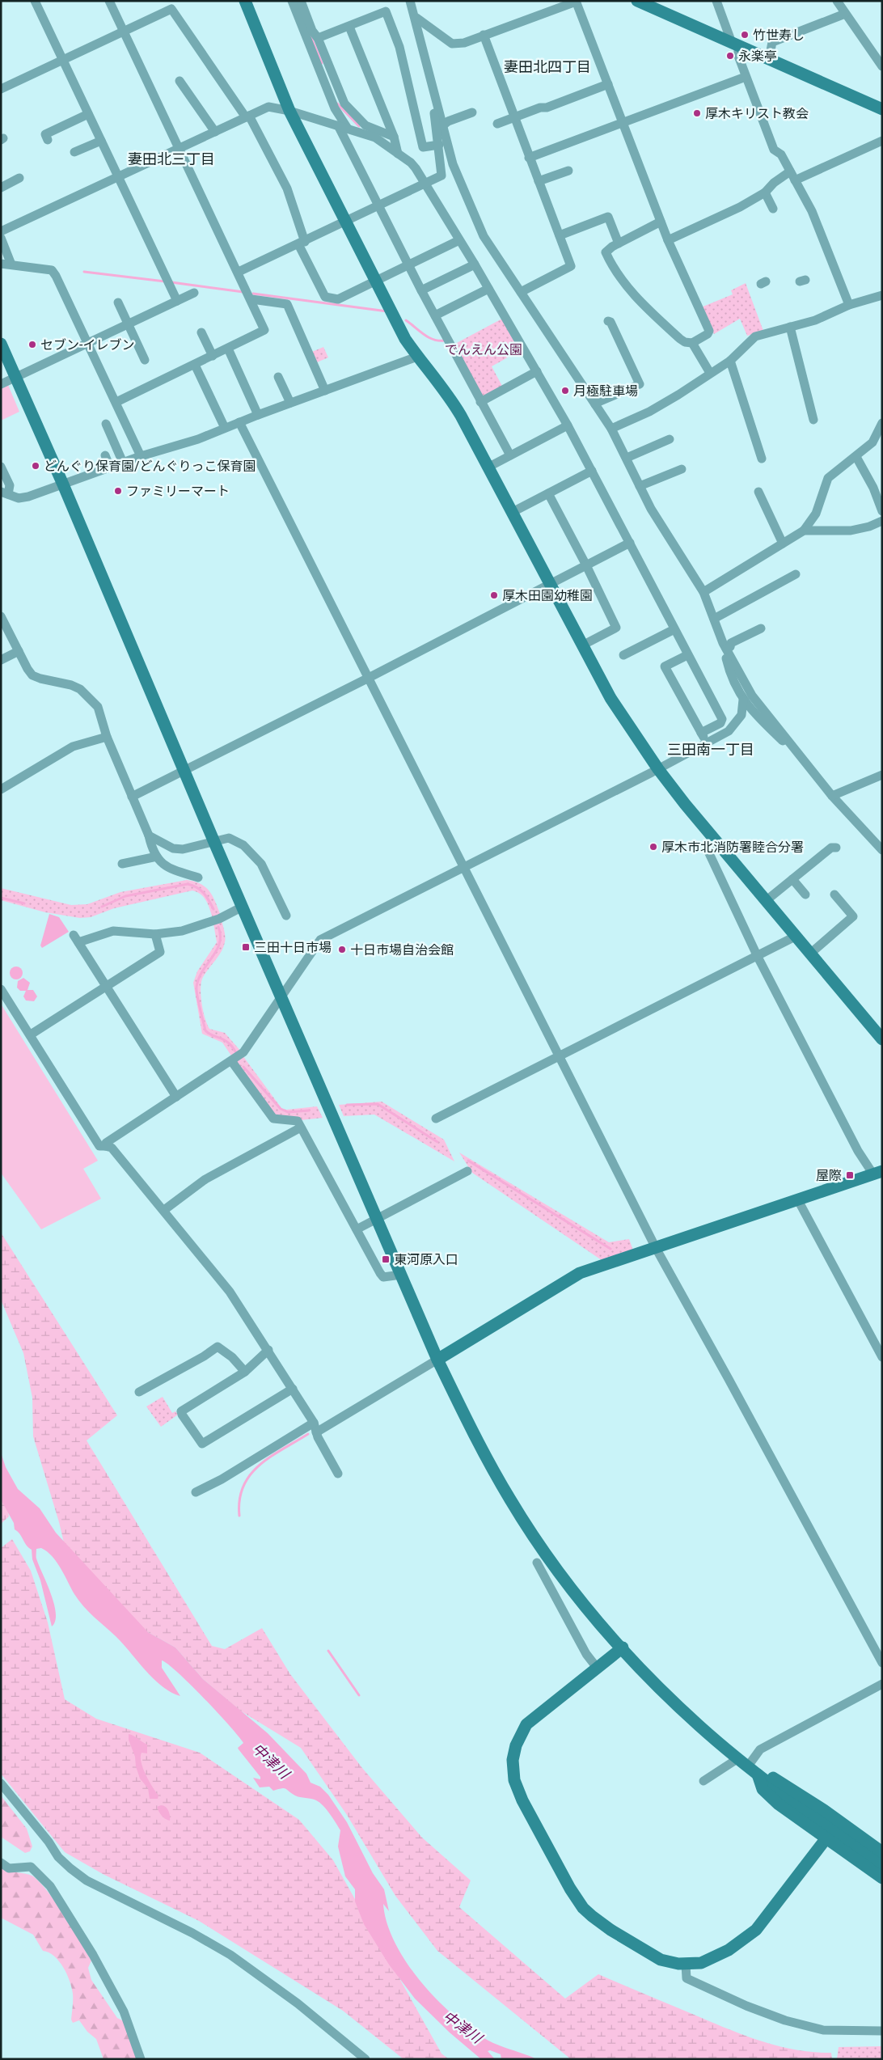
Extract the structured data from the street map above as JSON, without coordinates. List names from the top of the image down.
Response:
{
  "districts": ["妻田北四丁目", "妻田北三丁目", "三田南一丁目"],
  "water": ["中津川"],
  "parks": ["でんえん公園"],
  "places": {
    "other": [
      "竹世寿し",
      "永楽亭",
      "厚木キリスト教会",
      "セブン-イレブン",
      "月極駐車場",
      "どんぐり保育園/どんぐりっこ保育園",
      "ファミリーマート",
      "厚木田園幼稚園",
      "厚木市北消防署睦合分署",
      "十日市場自治会館"
    ],
    "transit": ["三田十日市場", "屋際", "東河原入口"]
  }
}
